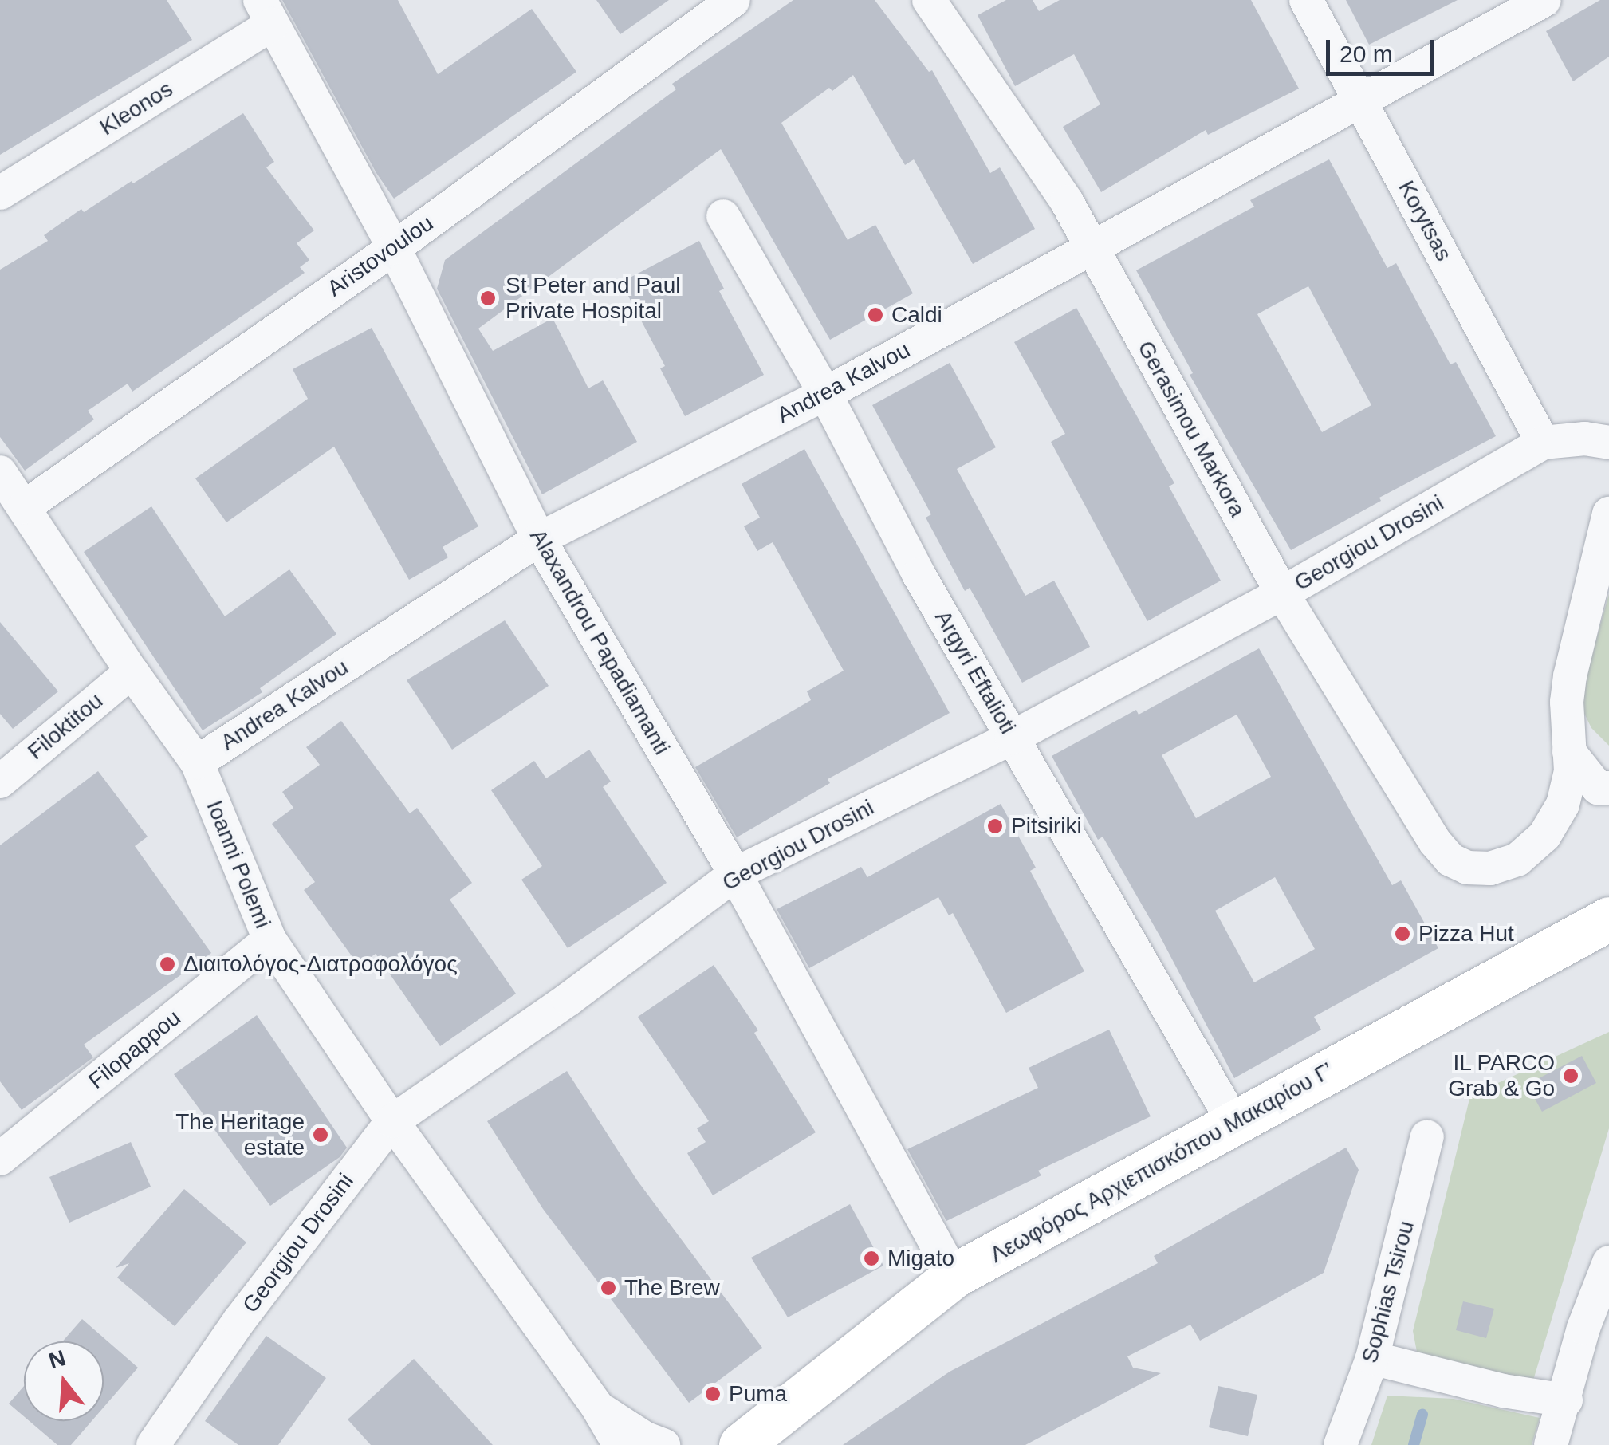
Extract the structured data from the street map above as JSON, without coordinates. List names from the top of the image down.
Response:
{
  "streets": {
    "main road": ["Λεωφόρος Αρχιεπισκόπου Μακαρίου Γ’"],
    "street": [
      "Kleonos",
      "Korytsas",
      "Aristovoulou",
      "Andrea Kalvou",
      "Gerasimou Markora",
      "Georgiou Drosini",
      "Alaxandrou Papadiamanti",
      "Argyri Eftalioti",
      "Filoktitou",
      "Ioanni Polemi",
      "Filopappou",
      "Sophias Tsirou"
    ]
  },
  "crossings": [
    ["Kleonos", "Alaxandrou Papadiamanti"],
    ["Korytsas", "Andrea Kalvou"],
    ["Korytsas", "Georgiou Drosini"],
    ["Aristovoulou", "Alaxandrou Papadiamanti"],
    ["Aristovoulou", "Ioanni Polemi"],
    ["Andrea Kalvou", "Gerasimou Markora"],
    ["Andrea Kalvou", "Alaxandrou Papadiamanti"],
    ["Andrea Kalvou", "Argyri Eftalioti"],
    ["Andrea Kalvou", "Ioanni Polemi"],
    ["Gerasimou Markora", "Georgiou Drosini"],
    ["Georgiou Drosini", "Alaxandrou Papadiamanti"],
    ["Georgiou Drosini", "Argyri Eftalioti"],
    ["Georgiou Drosini", "Ioanni Polemi"],
    ["Alaxandrou Papadiamanti", "Λεωφόρος Αρχιεπισκόπου Μακαρίου Γ’"],
    ["Argyri Eftalioti", "Λεωφόρος Αρχιεπισκόπου Μακαρίου Γ’"],
    ["Filoktitou", "Ioanni Polemi"],
    ["Ioanni Polemi", "Filopappou"]
  ],
  "places": [
    "St Peter and Paul Private Hospital",
    "Caldi",
    "Pitsiriki",
    "Pizza Hut",
    "Διαιτολόγος-Διατροφολόγος",
    "IL PARCO Grab & Go",
    "The Heritage estate",
    "Migato",
    "The Brew",
    "Puma"
  ],
  "scale_bar": "20 m",
  "north": "top"
}
